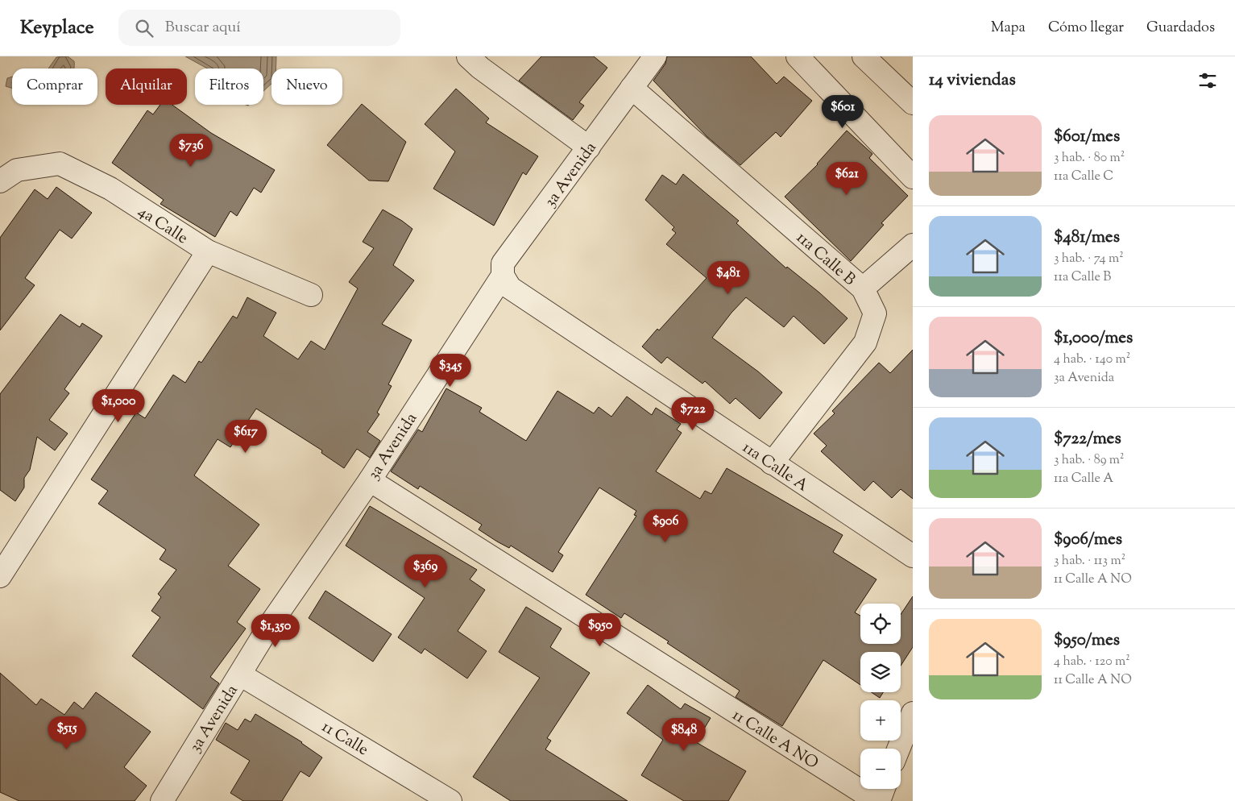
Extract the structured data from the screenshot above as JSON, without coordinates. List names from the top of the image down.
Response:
{
  "streets": {
    "street": [
      "3a Avenida",
      "4a Calle",
      "11a Calle B",
      "11a Calle A",
      "11 Calle",
      "11 Calle A NO"
    ]
  },
  "crossings": [
    ["3a Avenida", "11a Calle B"],
    ["3a Avenida", "11a Calle A"],
    ["3a Avenida", "11 Calle"],
    ["3a Avenida", "11 Calle A NO"],
    ["11a Calle B", "11a Calle A"]
  ],
  "page": {
    "header": "Keyplace",
    "search": "Buscar aquí",
    "nav": ["Mapa", "Cómo llegar", "Guardados"],
    "heading": "14 viviendas",
    "chip": [
      "Comprar",
      "Alquilar",
      "Filtros",
      "Nuevo"
    ],
    "price": [
      "$601",
      "$736",
      "$621",
      "$481",
      "$345",
      "$1,000",
      "$722",
      "$617",
      "$906",
      "$369",
      "$950",
      "$1,350",
      "$515",
      "$848"
    ],
    "list": [
      {
        "name": "$601/mes",
        "note": "3 hab. · 80 m² · 11a Calle C"
      },
      {
        "name": "$481/mes",
        "note": "3 hab. · 74 m² · 11a Calle B"
      },
      {
        "name": "$1,000/mes",
        "note": "4 hab. · 140 m² · 3a Avenida"
      },
      {
        "name": "$722/mes",
        "note": "3 hab. · 89 m² · 11a Calle A"
      },
      {
        "name": "$906/mes",
        "note": "3 hab. · 113 m² · 11 Calle A NO"
      },
      {
        "name": "$950/mes",
        "note": "4 hab. · 120 m² · 11 Calle A NO"
      }
    ],
    "map_buttons": ["+", "−"]
  }
}
